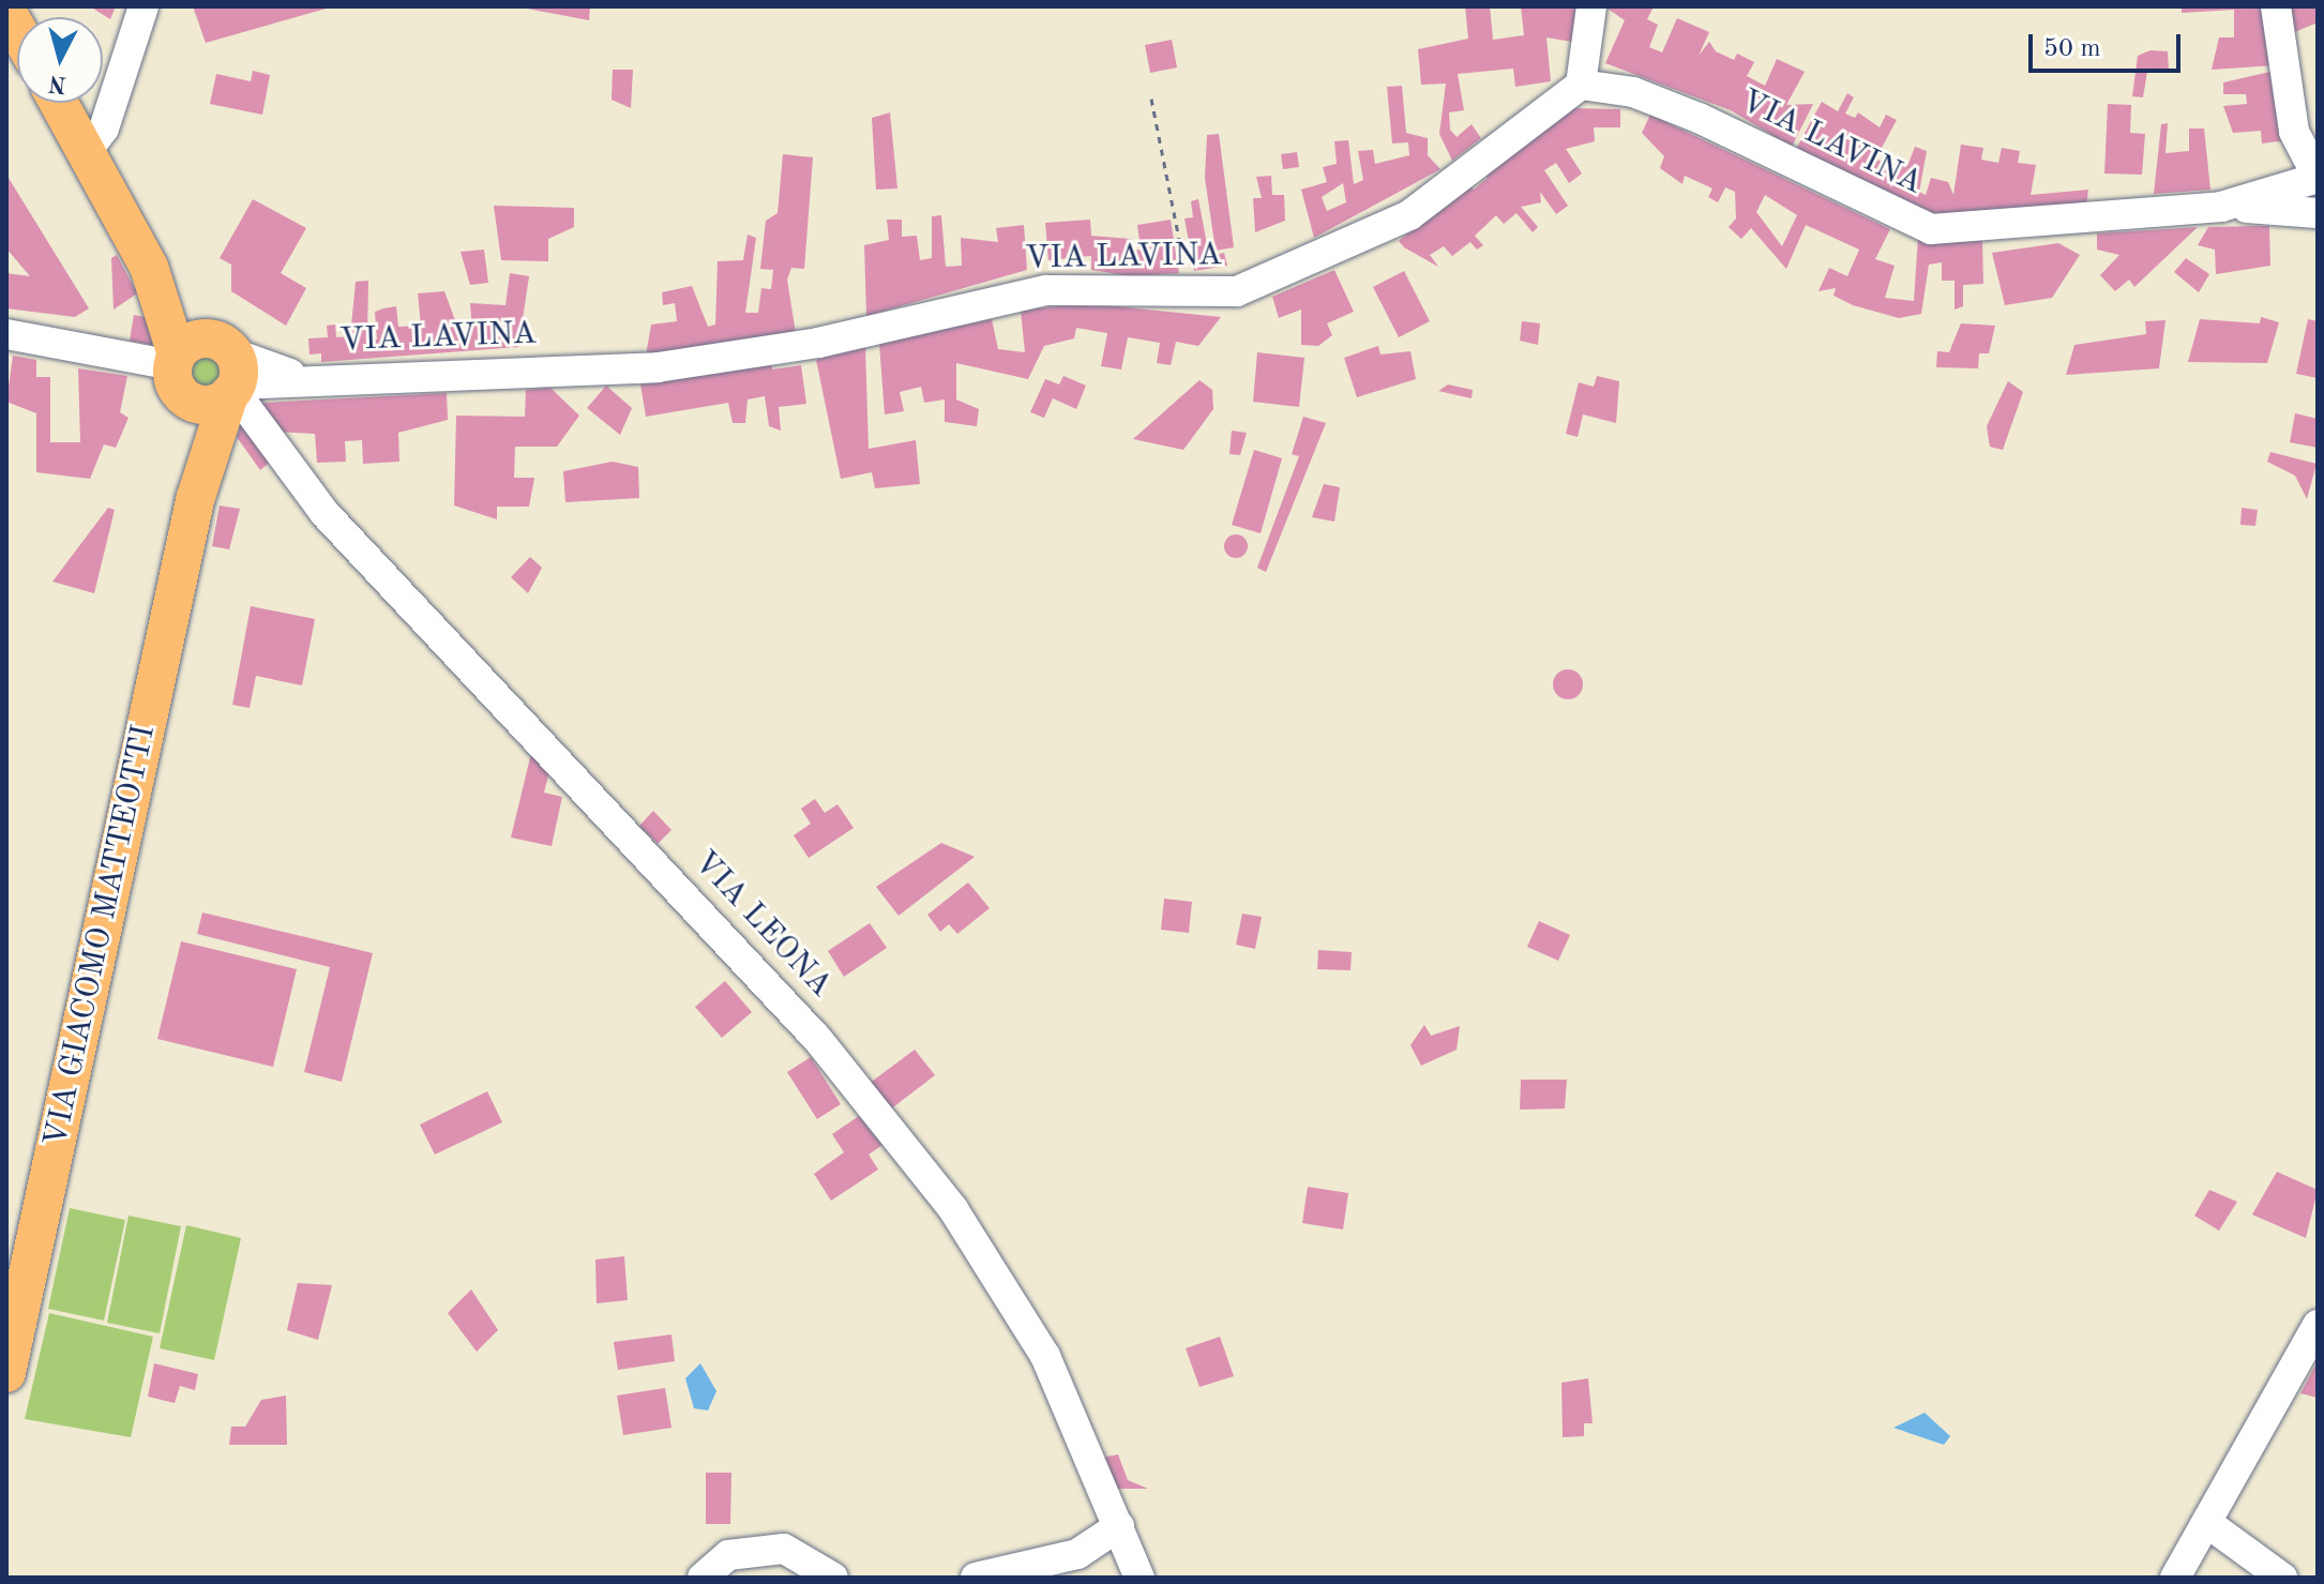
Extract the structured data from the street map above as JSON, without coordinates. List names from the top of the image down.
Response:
{
  "streets": {
    "main road": ["VIA GIACOMO MATTEOTTI"],
    "street": ["VIA LAVINA", "VIA LEONA"]
  },
  "crossings": [
    ["VIA LAVINA", "VIA LEONA"],
    ["VIA LAVINA", "VIA GIACOMO MATTEOTTI"],
    ["VIA LEONA", "VIA GIACOMO MATTEOTTI"]
  ],
  "scale_bar": "50 m",
  "north": "bottom"
}
